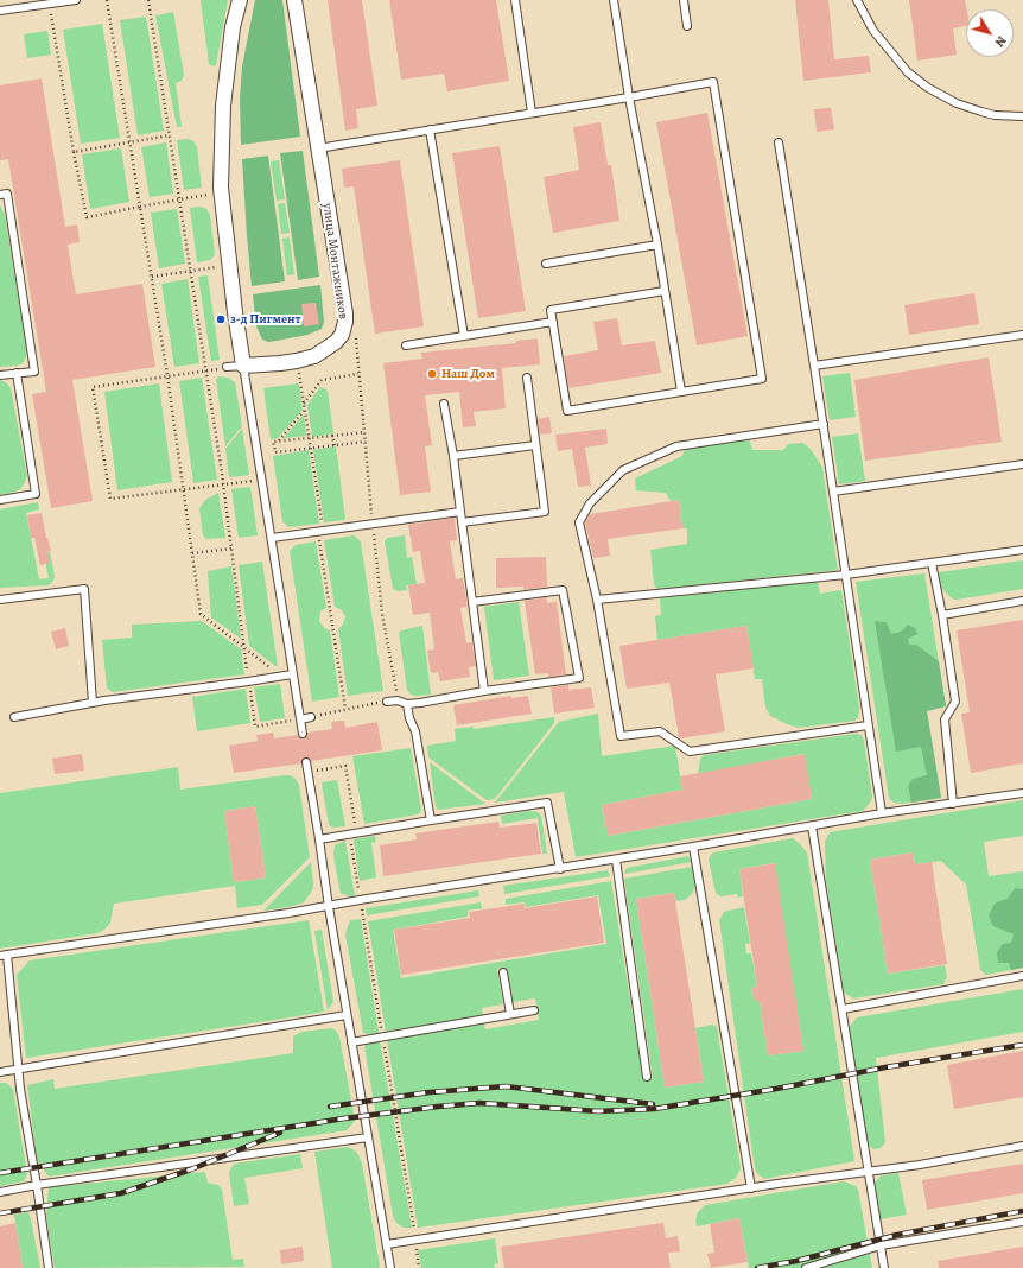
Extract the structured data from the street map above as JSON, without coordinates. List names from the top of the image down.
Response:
{
  "streets": {
    "street": ["улица Монтажников"]
  },
  "places": ["з-д Пигмент", "Наш Дом"],
  "north": "bottom right"
}
